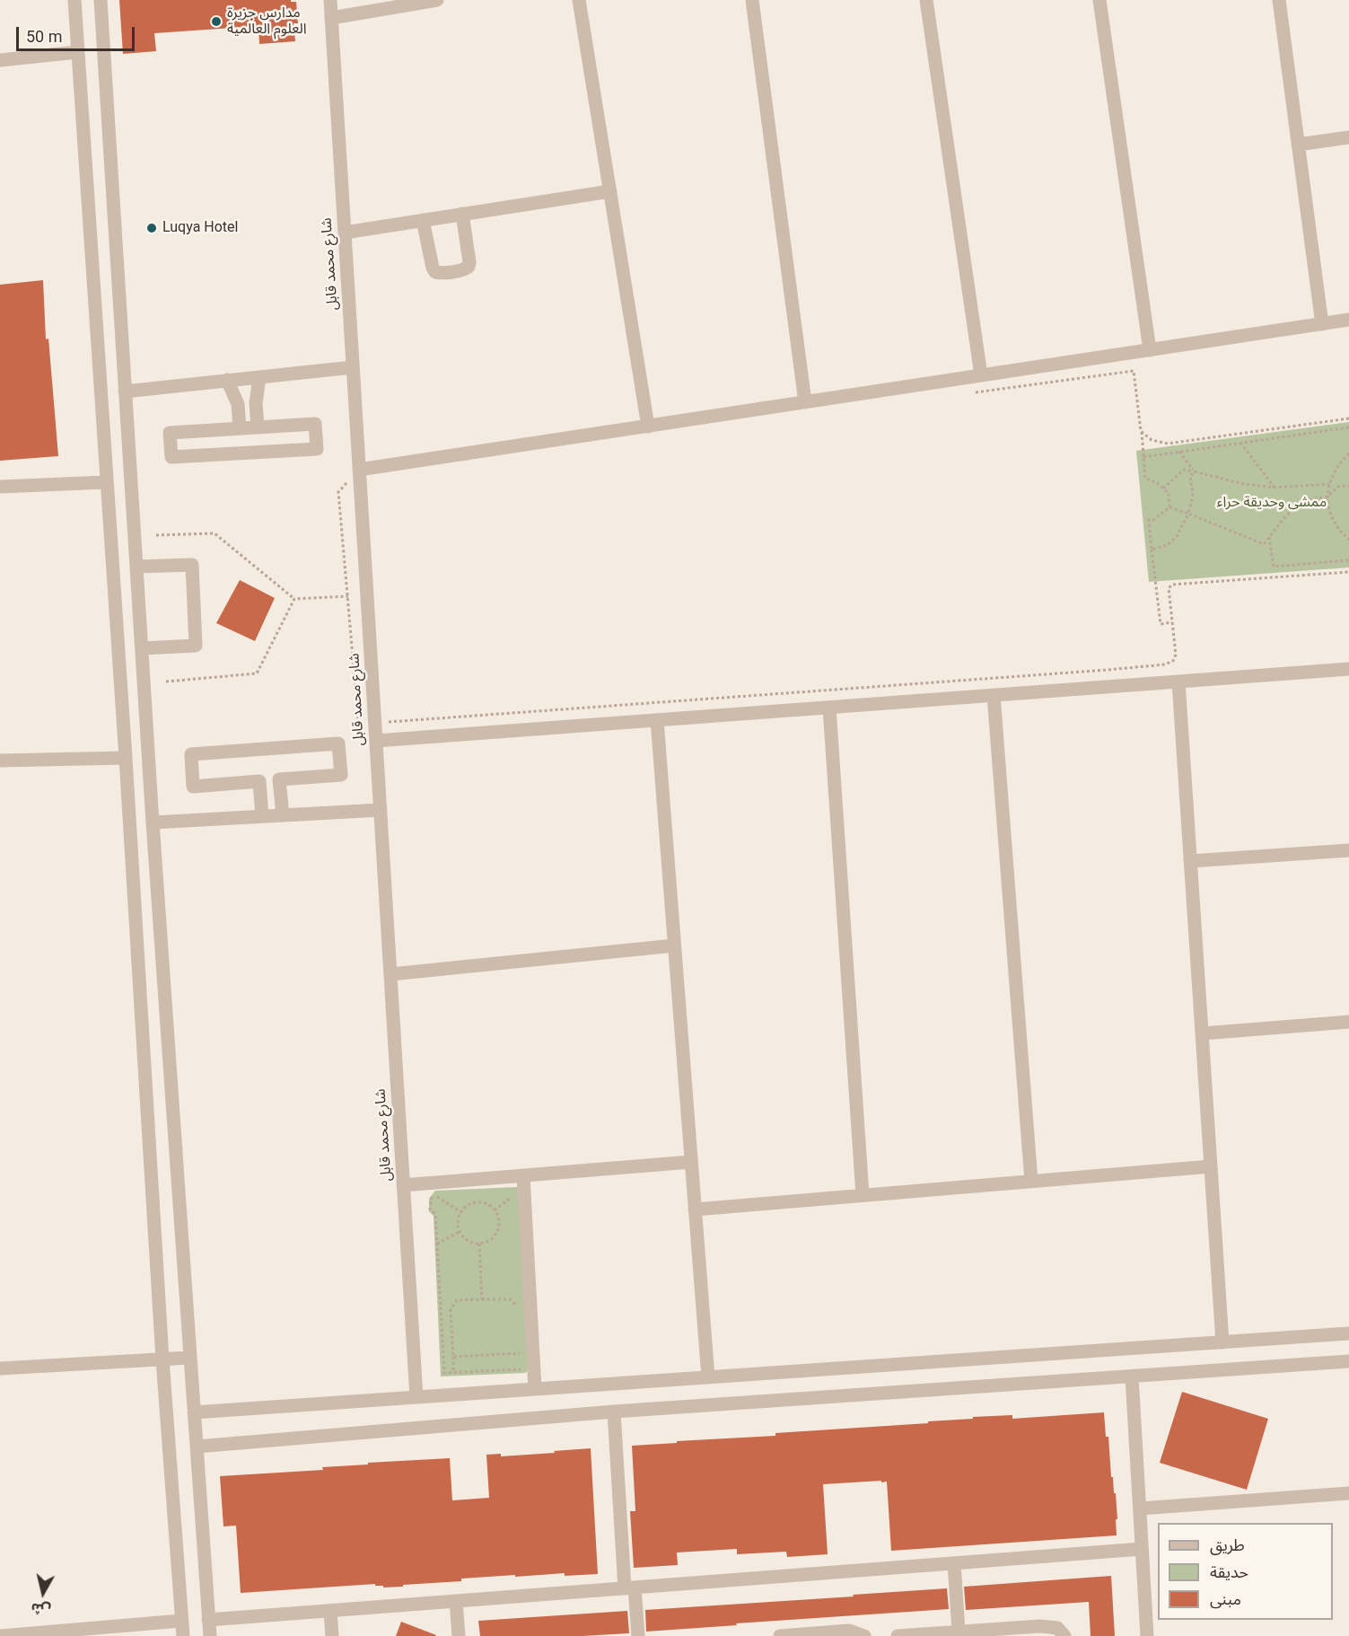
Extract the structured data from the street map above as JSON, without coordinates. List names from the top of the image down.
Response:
{
  "streets": {
    "street": ["شارع محمد قابل"]
  },
  "parks": ["ممشى وحديقة حراء"],
  "places": ["مدارس جزيرة العلوم العالمية", "Luqya Hotel"],
  "legend": ["طريق", "حديقة", "مبنى"],
  "scale_bar": "50 m",
  "north": "bottom"
}
